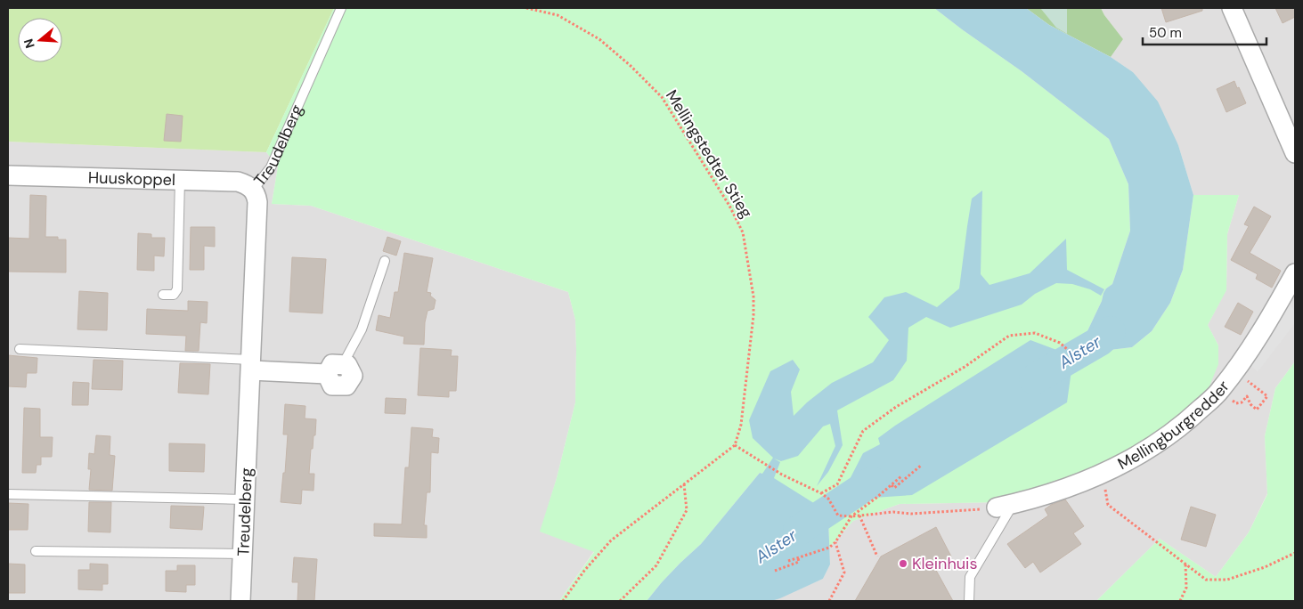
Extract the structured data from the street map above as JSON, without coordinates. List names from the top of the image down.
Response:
{
  "streets": {
    "street": ["Treudelberg", "Huuskoppel", "Mellingburgredder"],
    "path": ["Mellingstedter Stieg"]
  },
  "crossings": [
    ["Treudelberg", "Huuskoppel"]
  ],
  "water": ["Alster"],
  "places": ["Kleinhuis"],
  "scale_bar": "50 m",
  "north": "left"
}
